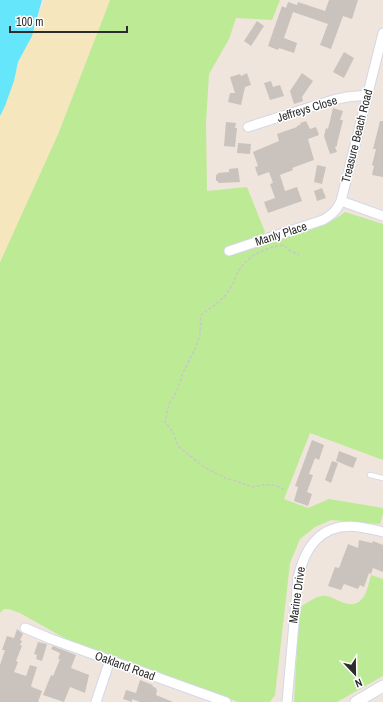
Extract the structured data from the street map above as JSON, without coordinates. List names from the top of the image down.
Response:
{
  "streets": {
    "street": [
      "Jeffreys Close",
      "Treasure Beach Road",
      "Manly Place",
      "Marine Drive",
      "Oakland Road"
    ]
  },
  "crossings": [
    ["Jeffreys Close", "Treasure Beach Road"],
    ["Treasure Beach Road", "Manly Place"]
  ],
  "scale_bar": "100 m",
  "north": "bottom"
}
